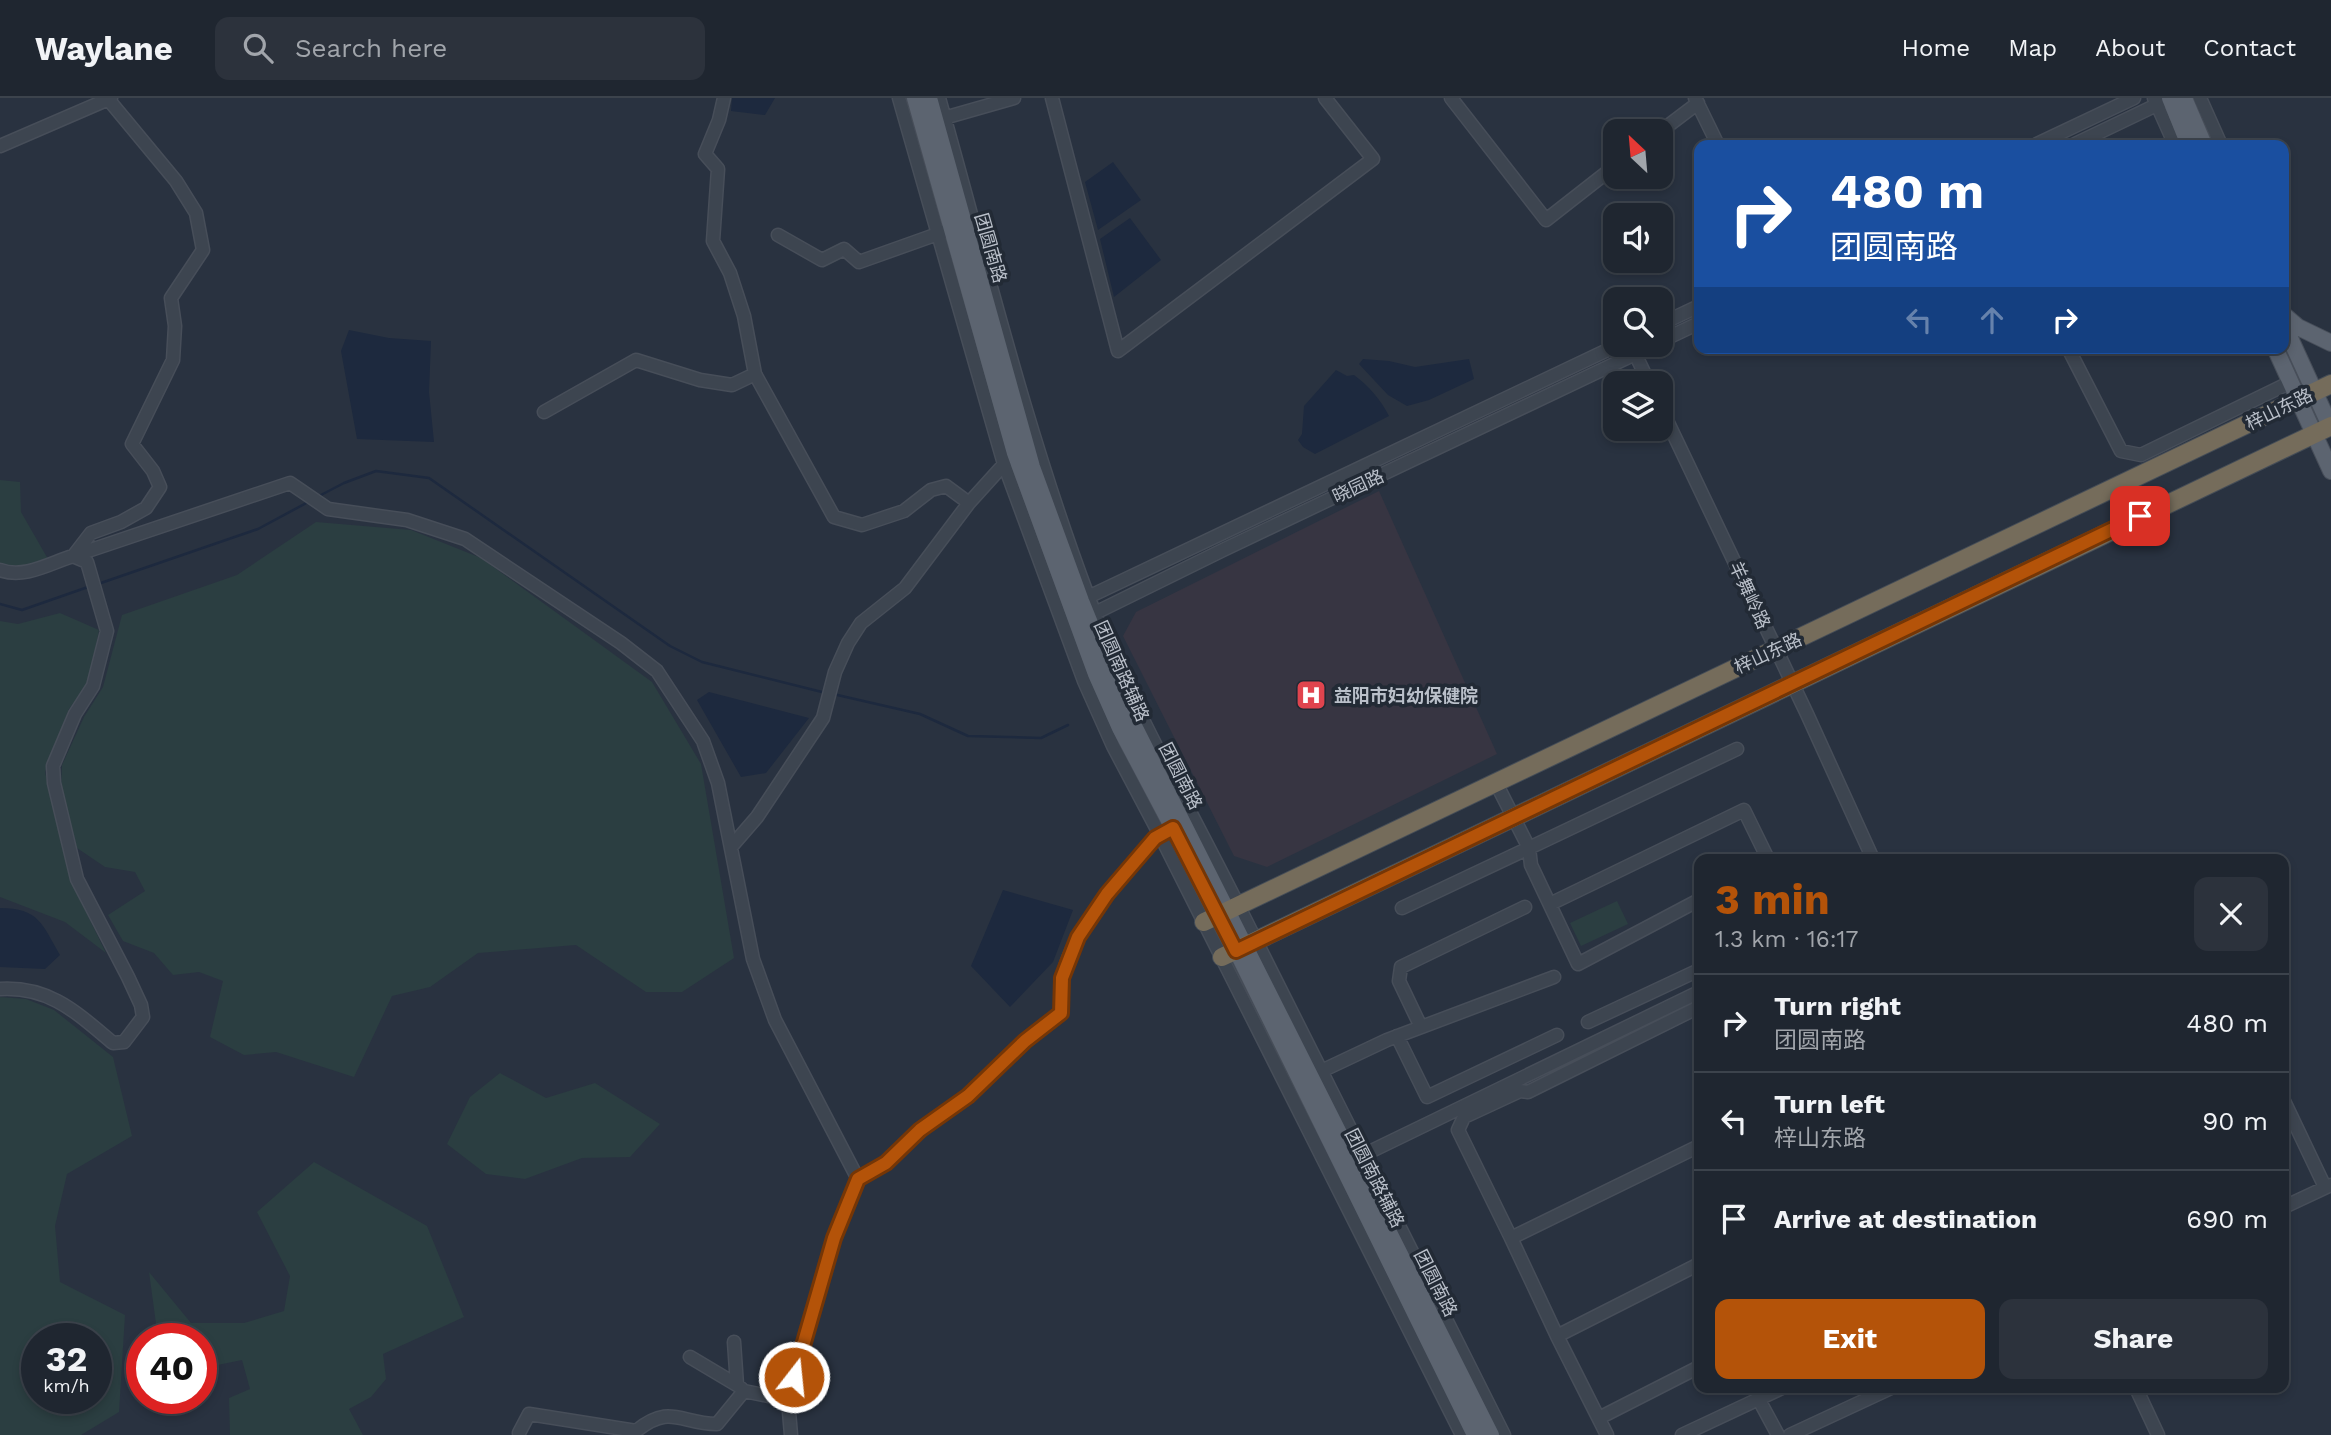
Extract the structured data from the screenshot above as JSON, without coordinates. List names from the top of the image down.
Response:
{
  "streets": {
    "highway": ["梓山东路"],
    "main road": ["团圆南路"],
    "street": ["晓园路", "羊舞岭路", "团圆南路辅路"]
  },
  "crossings": [
    ["团圆南路", "梓山东路"],
    ["团圆南路", "晓园路"],
    ["团圆南路", "团圆南路辅路"],
    ["梓山东路", "羊舞岭路"],
    ["梓山东路", "团圆南路辅路"],
    ["晓园路", "团圆南路辅路"]
  ],
  "places": {
    "hospital": ["益阳市妇幼保健院"]
  },
  "north": "top left",
  "page": {
    "header": "Waylane",
    "search": "Search here",
    "nav": [
      "Home",
      "Map",
      "About",
      "Contact"
    ],
    "turn": ["480 m", "团圆南路"],
    "heading": ["3 min", "1.3 km · 16:17"],
    "list": [
      {
        "name": "Turn right",
        "note": "团圆南路",
        "value": "480 m"
      },
      {
        "name": "Turn left",
        "note": "梓山东路",
        "value": "90 m"
      },
      {
        "name": "Arrive at destination",
        "value": "690 m"
      }
    ],
    "buttons": ["Exit", "Share"],
    "speed": "32 km/h",
    "limit": "40"
  }
}
